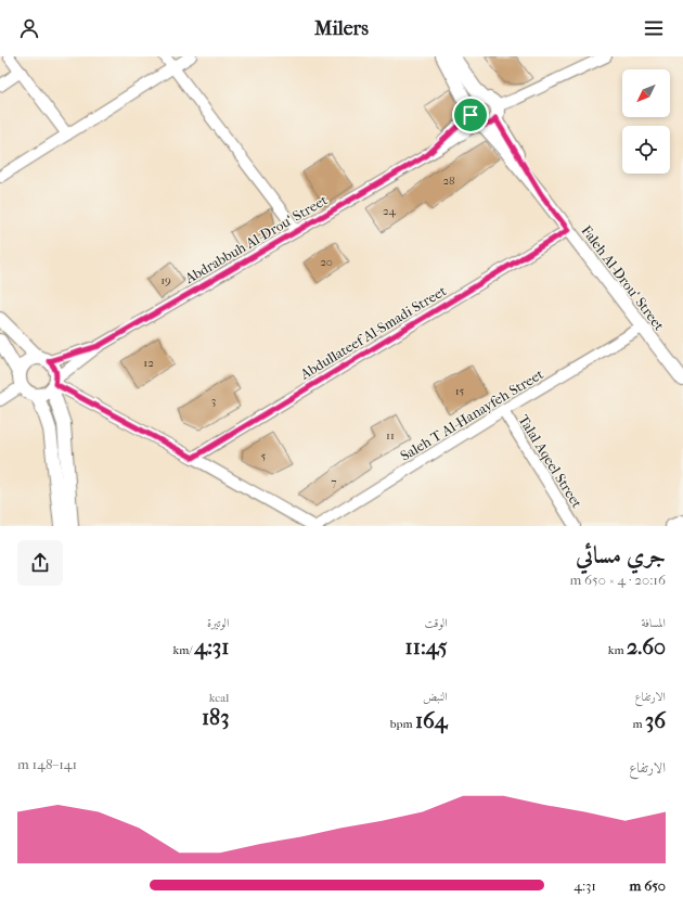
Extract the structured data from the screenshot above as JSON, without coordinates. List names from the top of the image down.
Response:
{
  "streets": {
    "street": [
      "Abdrabbuh Al-Drou‘ Street",
      "Faleh Al-Drou‘ Street",
      "Abdullateef Al-Smadi Street",
      "Saleh T Al-Hanayfeh Street",
      "Talal Aqeel Street"
    ]
  },
  "crossings": [
    ["Abdrabbuh Al-Drou‘ Street", "Faleh Al-Drou‘ Street"],
    ["Abdrabbuh Al-Drou‘ Street", "Saleh T Al-Hanayfeh Street"],
    ["Faleh Al-Drou‘ Street", "Abdullateef Al-Smadi Street"],
    ["Faleh Al-Drou‘ Street", "Saleh T Al-Hanayfeh Street"],
    ["Abdullateef Al-Smadi Street", "Saleh T Al-Hanayfeh Street"],
    ["Saleh T Al-Hanayfeh Street", "Talal Aqeel Street"]
  ],
  "house_numbers": [
    "28",
    "24",
    "20",
    "19",
    "12",
    "15",
    "3",
    "11",
    "5",
    "7"
  ],
  "north": "bottom left",
  "page": {
    "header": "Milers",
    "heading": ["جري مسائي", "20:16 · 4 × 650 m"],
    "stats": [
      ["المسافة", "2.60 km"],
      ["الوقت", "11:45"],
      ["الوتيرة", "4:31 /km"],
      ["الارتفاع", "36 m"],
      ["النبض", "164 bpm"],
      ["kcal", "183"]
    ],
    "chart": ["الارتفاع", "141–148 m"],
    "list": [
      {
        "name": "650 m",
        "note": "4:31"
      }
    ]
  }
}
